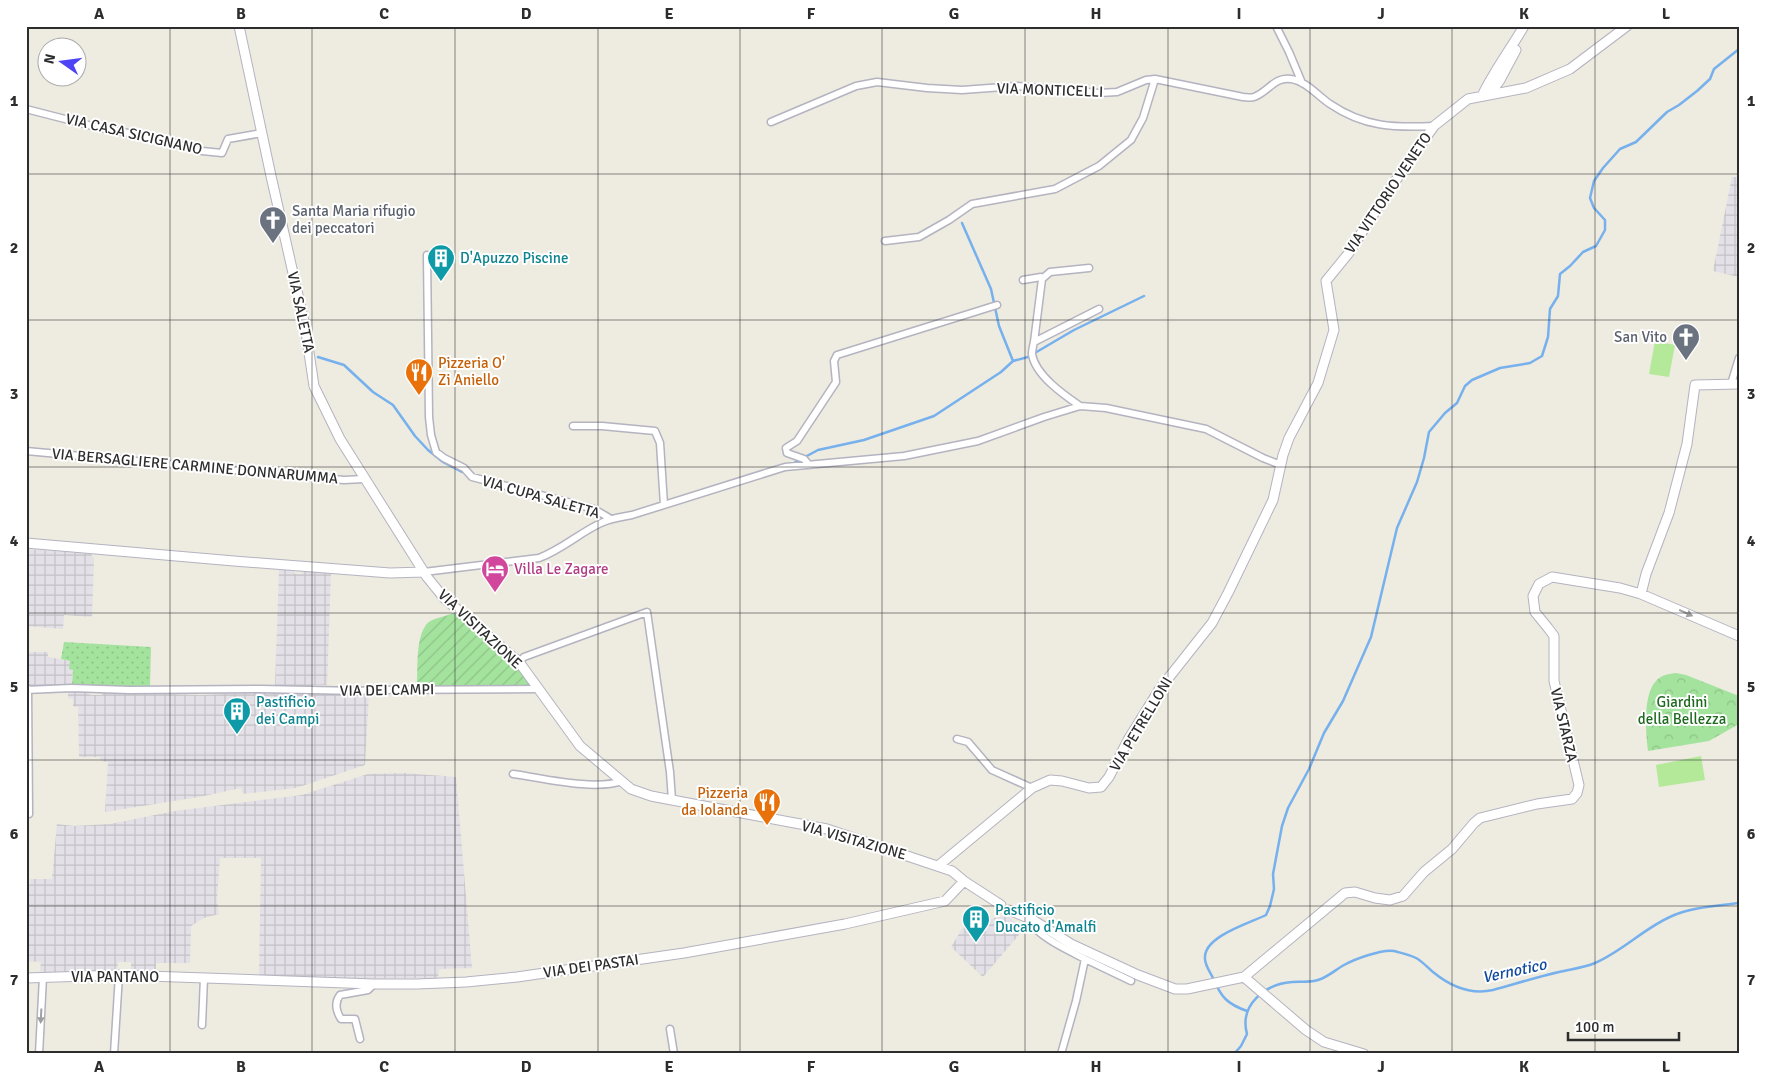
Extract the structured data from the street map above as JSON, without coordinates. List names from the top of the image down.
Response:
{
  "streets": {
    "street": [
      "VIA MONTICELLI",
      "VIA CASA SICIGNANO",
      "VIA VITTORIO VENETO",
      "VIA SALETTA",
      "VIA BERSAGLIERE CARMINE DONNARUMMA",
      "VIA CUPA SALETTA",
      "VIA VISITAZIONE",
      "VIA DEI CAMPI",
      "VIA PETRELLONI",
      "VIA STARZA",
      "VIA DEI PASTAI",
      "VIA PANTANO"
    ]
  },
  "crossings": [
    ["VIA CASA SICIGNANO", "VIA SALETTA"],
    ["VIA VITTORIO VENETO", "VIA PETRELLONI"],
    ["VIA SALETTA", "VIA BERSAGLIERE CARMINE DONNARUMMA"],
    ["VIA SALETTA", "VIA VISITAZIONE"],
    ["VIA VISITAZIONE", "VIA DEI CAMPI"],
    ["VIA VISITAZIONE", "VIA PETRELLONI"],
    ["VIA VISITAZIONE", "VIA STARZA"],
    ["VIA VISITAZIONE", "VIA DEI PASTAI"],
    ["VIA DEI PASTAI", "VIA PANTANO"]
  ],
  "water": ["Vernotico"],
  "parks": ["Giardini della Bellezza"],
  "places": {
    "church": ["Santa Maria rifugio dei peccatori", "San Vito"],
    "building": ["D'Apuzzo Piscine", "Pastificio dei Campi", "Pastificio Ducato d'Amalfi"],
    "restaurant": ["Pizzeria O' Zi Aniello", "Pizzeria da Iolanda"],
    "hotel": ["Villa Le Zagare"]
  },
  "scale_bar": "100 m",
  "north": "left",
  "grid": {
    "columns": [
      "A",
      "B",
      "C",
      "D",
      "E",
      "F",
      "G",
      "H",
      "I",
      "J",
      "K",
      "L"
    ],
    "rows": [
      "1",
      "2",
      "3",
      "4",
      "5",
      "6",
      "7"
    ]
  }
}
